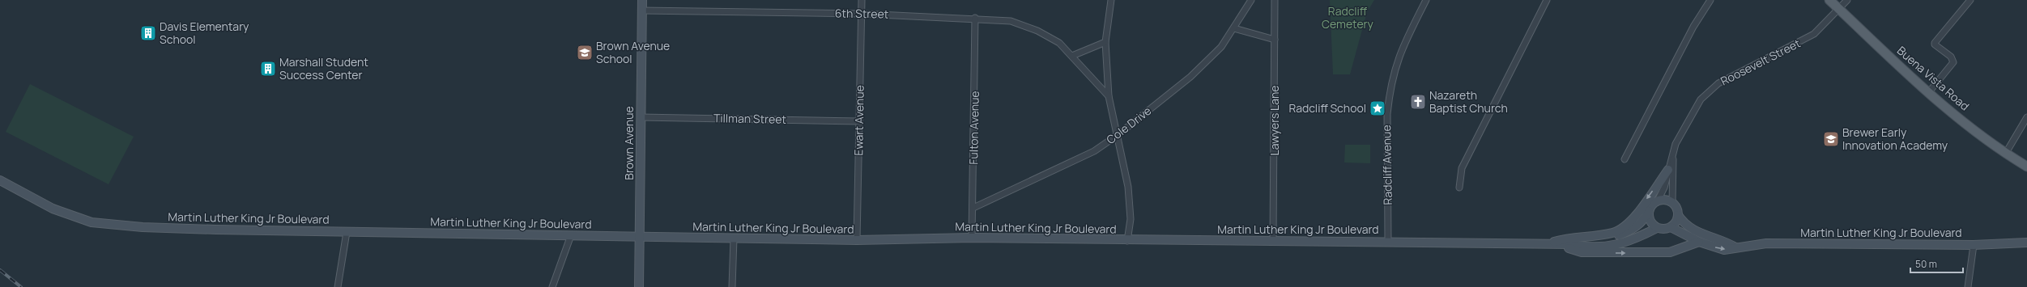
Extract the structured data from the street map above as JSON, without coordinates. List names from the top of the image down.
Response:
{
  "streets": {
    "main road": ["Buena Vista Road", "Brown Avenue", "Martin Luther King Jr Boulevard"],
    "street": [
      "6th Street",
      "Roosevelt Street",
      "Tillman Street",
      "Ewart Avenue",
      "Lawyers Lane",
      "Cole Drive",
      "Fulton Avenue",
      "Radcliff Avenue"
    ]
  },
  "crossings": [
    ["6th Street", "Ewart Avenue"],
    ["6th Street", "Fulton Avenue"],
    ["6th Street", "Brown Avenue"],
    ["Roosevelt Street", "Buena Vista Road"],
    ["Tillman Street", "Ewart Avenue"],
    ["Tillman Street", "Brown Avenue"],
    ["Ewart Avenue", "Martin Luther King Jr Boulevard"],
    ["Lawyers Lane", "Martin Luther King Jr Boulevard"],
    ["Cole Drive", "Fulton Avenue"],
    ["Fulton Avenue", "Martin Luther King Jr Boulevard"],
    ["Brown Avenue", "Martin Luther King Jr Boulevard"],
    ["Radcliff Avenue", "Martin Luther King Jr Boulevard"]
  ],
  "parks": ["Radcliff Cemetery"],
  "places": {
    "building": ["Davis Elementary School", "Marshall Student Success Center"],
    "school or university": ["Brown Avenue School", "Brewer Early Innovation Academy"],
    "church": ["Nazareth Baptist Church"],
    "place": ["Radcliff School"]
  },
  "scale_bar": "50 m"
}
